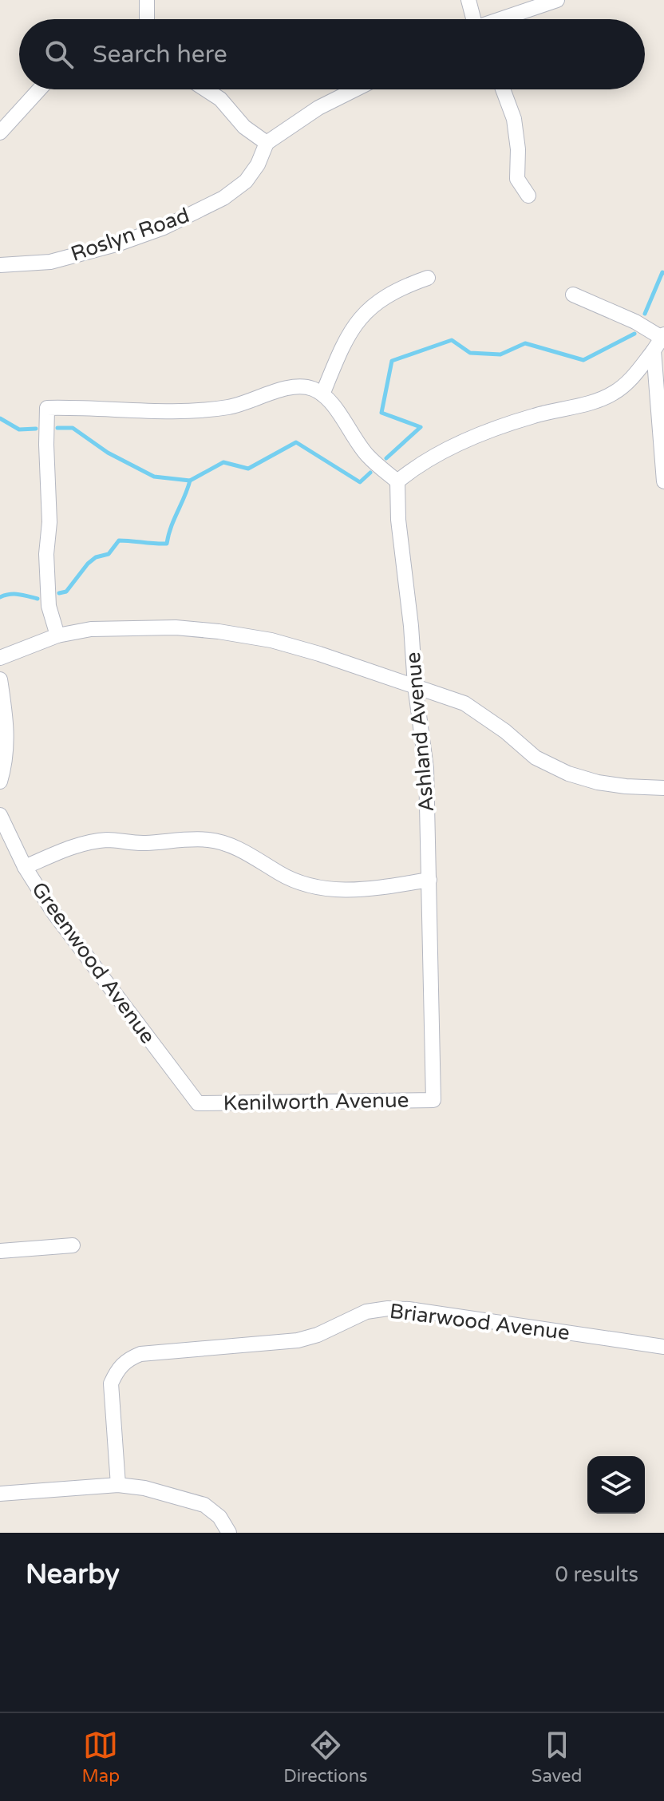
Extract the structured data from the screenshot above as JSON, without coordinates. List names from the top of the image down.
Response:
{
  "streets": {
    "street": [
      "Roslyn Road",
      "Ashland Avenue",
      "Greenwood Avenue",
      "Kenilworth Avenue",
      "Briarwood Avenue"
    ]
  },
  "crossings": [
    ["Ashland Avenue", "Kenilworth Avenue"],
    ["Greenwood Avenue", "Kenilworth Avenue"]
  ],
  "page": {
    "search": "Search here",
    "heading": ["Nearby", "0 results"],
    "nav": ["Map", "Directions", "Saved"]
  }
}
